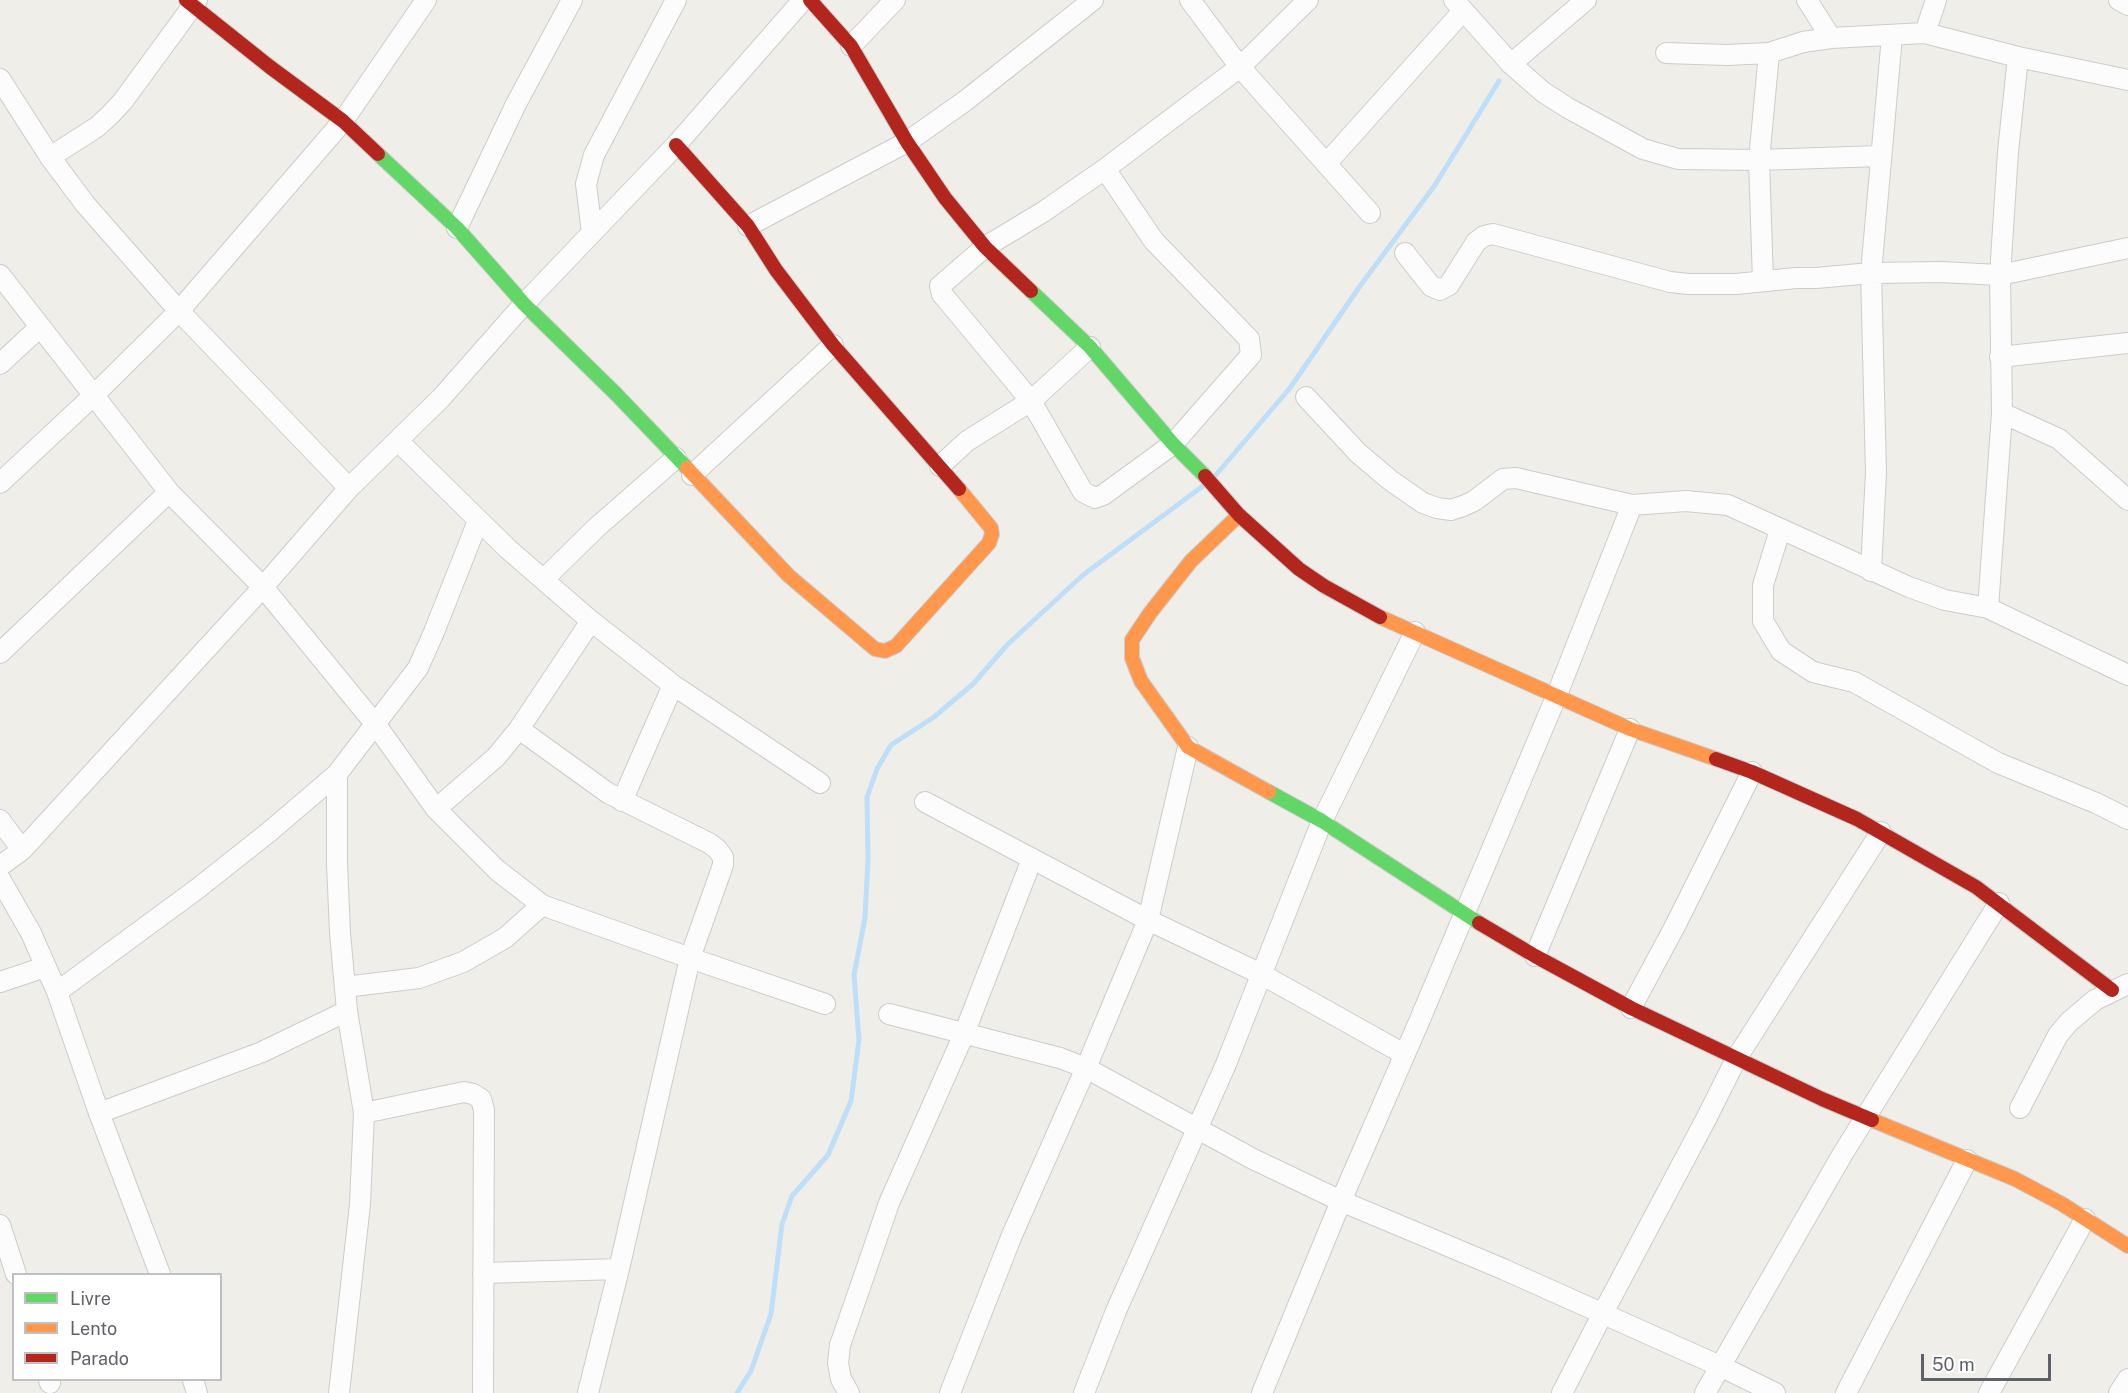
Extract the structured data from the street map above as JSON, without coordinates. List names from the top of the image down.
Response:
{
  "legend": ["Livre", "Lento", "Parado"],
  "scale_bar": "50 m"
}
